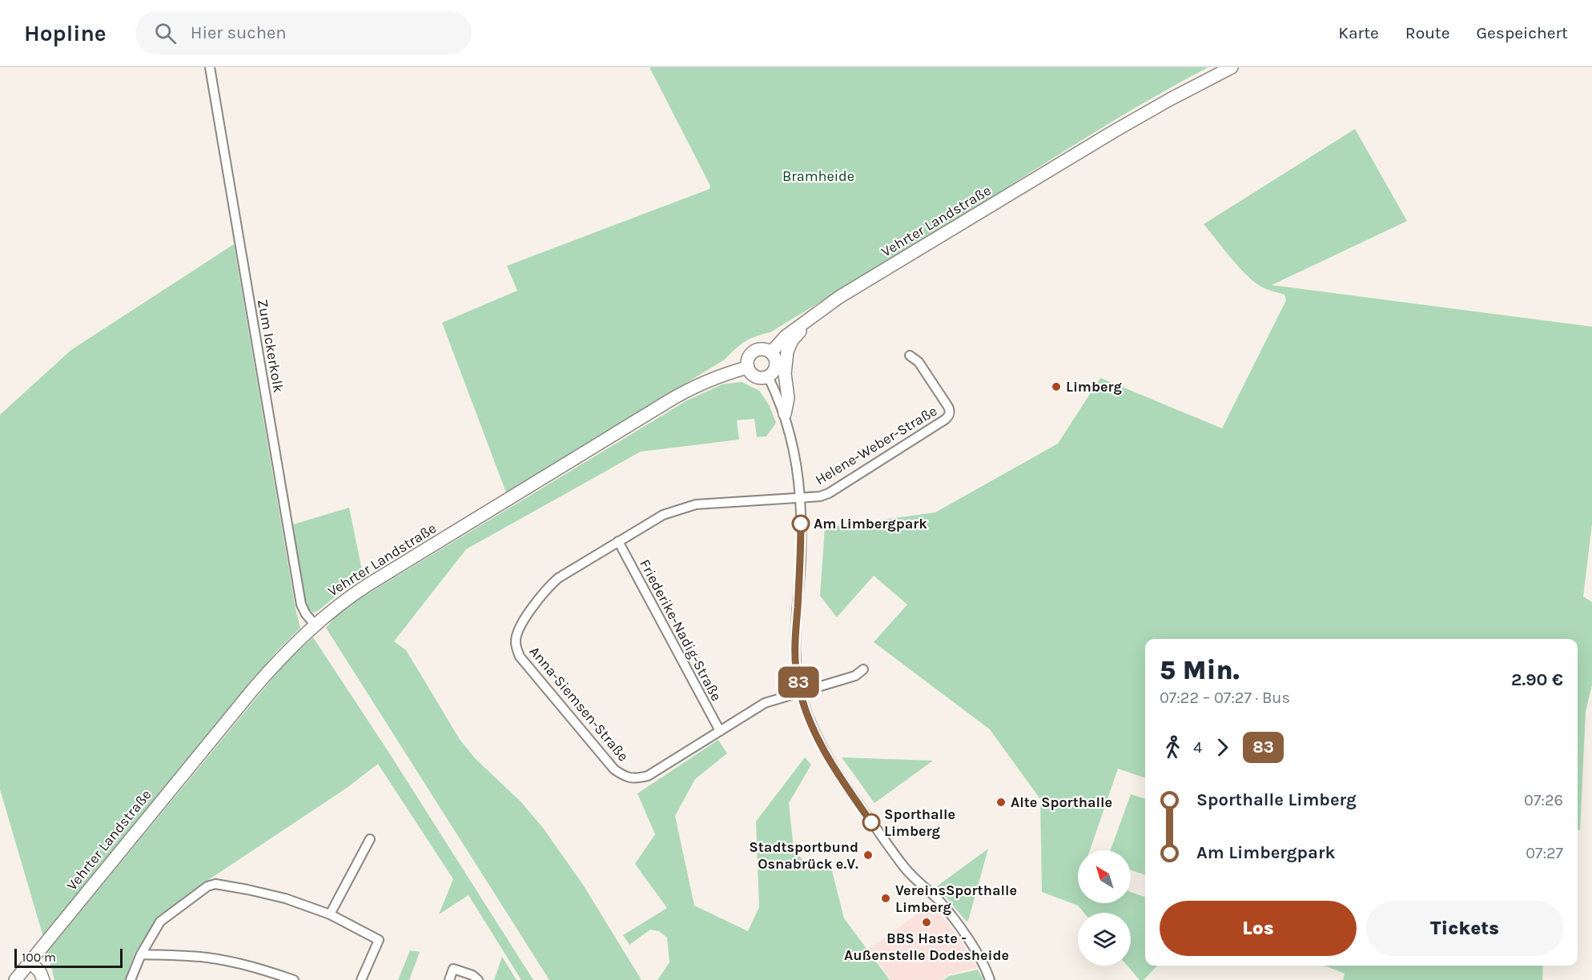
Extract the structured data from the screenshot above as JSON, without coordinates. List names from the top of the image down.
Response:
{
  "streets": {
    "main road": ["Vehrter Landstraße"],
    "street": [
      "Zum Ickerkolk",
      "Helene-Weber-Straße",
      "Friederike-Nadig-Straße",
      "Anna-Siemsen-Straße"
    ]
  },
  "crossings": [
    ["Vehrter Landstraße", "Zum Ickerkolk"],
    ["Helene-Weber-Straße", "Anna-Siemsen-Straße"],
    ["Friederike-Nadig-Straße", "Anna-Siemsen-Straße"]
  ],
  "parks": ["Bramheide"],
  "places": [
    "Limberg",
    "Am Limbergpark",
    "Alte Sporthalle",
    "Sporthalle Limberg",
    "Stadtsportbund Osnabrück e.V.",
    "VereinsSporthalle Limberg",
    "BBS Haste - Außenstelle Dodesheide"
  ],
  "lines": ["bus line 83"],
  "scale_bar": "100 m",
  "north": "top left",
  "page": {
    "header": "Hopline",
    "search": "Hier suchen",
    "nav": ["Karte", "Route", "Gespeichert"],
    "on_map": "83",
    "heading": ["5 Min.", "07:22 – 07:27 · Bus", "2.90 €"],
    "legs": ["4", "83"],
    "list": [
      {
        "name": "Sporthalle Limberg",
        "value": "07:26"
      },
      {
        "name": "Am Limbergpark",
        "value": "07:27"
      }
    ],
    "buttons": ["Los", "Tickets"],
    "scale": "100 m"
  }
}
